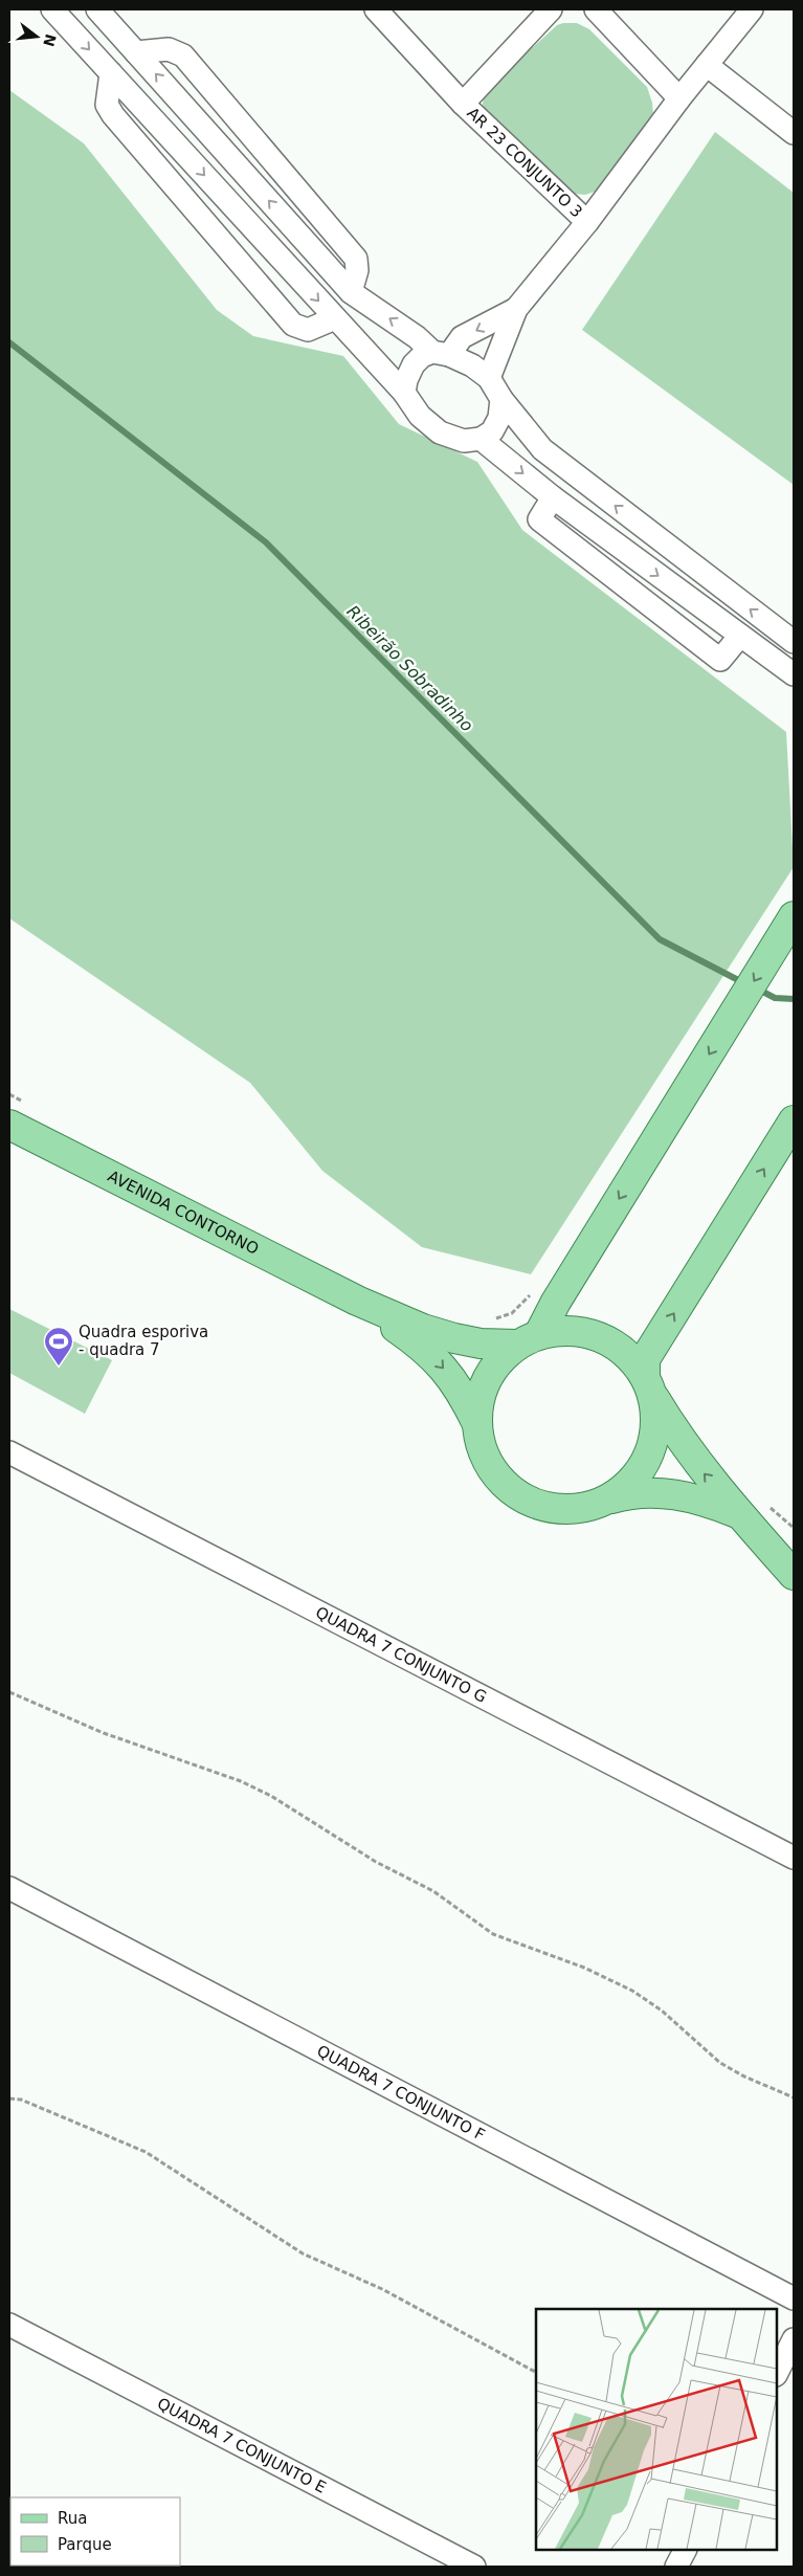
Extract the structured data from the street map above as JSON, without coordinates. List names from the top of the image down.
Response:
{
  "streets": {
    "main road": ["AVENIDA CONTORNO"],
    "street": [
      "AR 23 CONJUNTO 3",
      "QUADRA 7 CONJUNTO G",
      "QUADRA 7 CONJUNTO F",
      "QUADRA 7 CONJUNTO E"
    ]
  },
  "water": ["Ribeirão Sobradinho"],
  "places": {
    "sports": ["Quadra esporiva - quadra 7"]
  },
  "legend": ["Rua", "Parque"],
  "north": "right"
}
